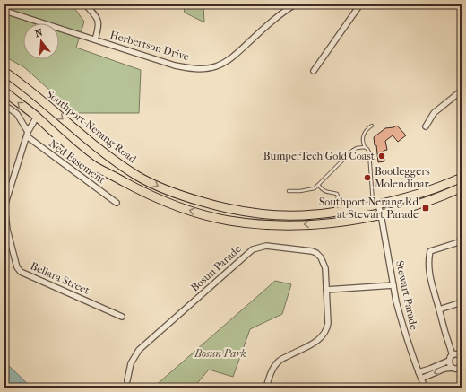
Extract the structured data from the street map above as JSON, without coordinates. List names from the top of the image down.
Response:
{
  "streets": {
    "main road": ["Southport-Nerang Road"],
    "street": [
      "Herbertson Drive",
      "Ned Easement",
      "Bosun Parade",
      "Bellara Street",
      "Stewart Parade"
    ]
  },
  "crossings": [
    ["Southport-Nerang Road", "Stewart Parade"],
    ["Ned Easement", "Bellara Street"]
  ],
  "parks": ["Bosun Park"],
  "places": {
    "other": ["BumperTech Gold Coast", "Bootleggers Molendinar"],
    "transit": ["Southport Nerang Rd at Stewart Parade"]
  },
  "north": "top"
}
